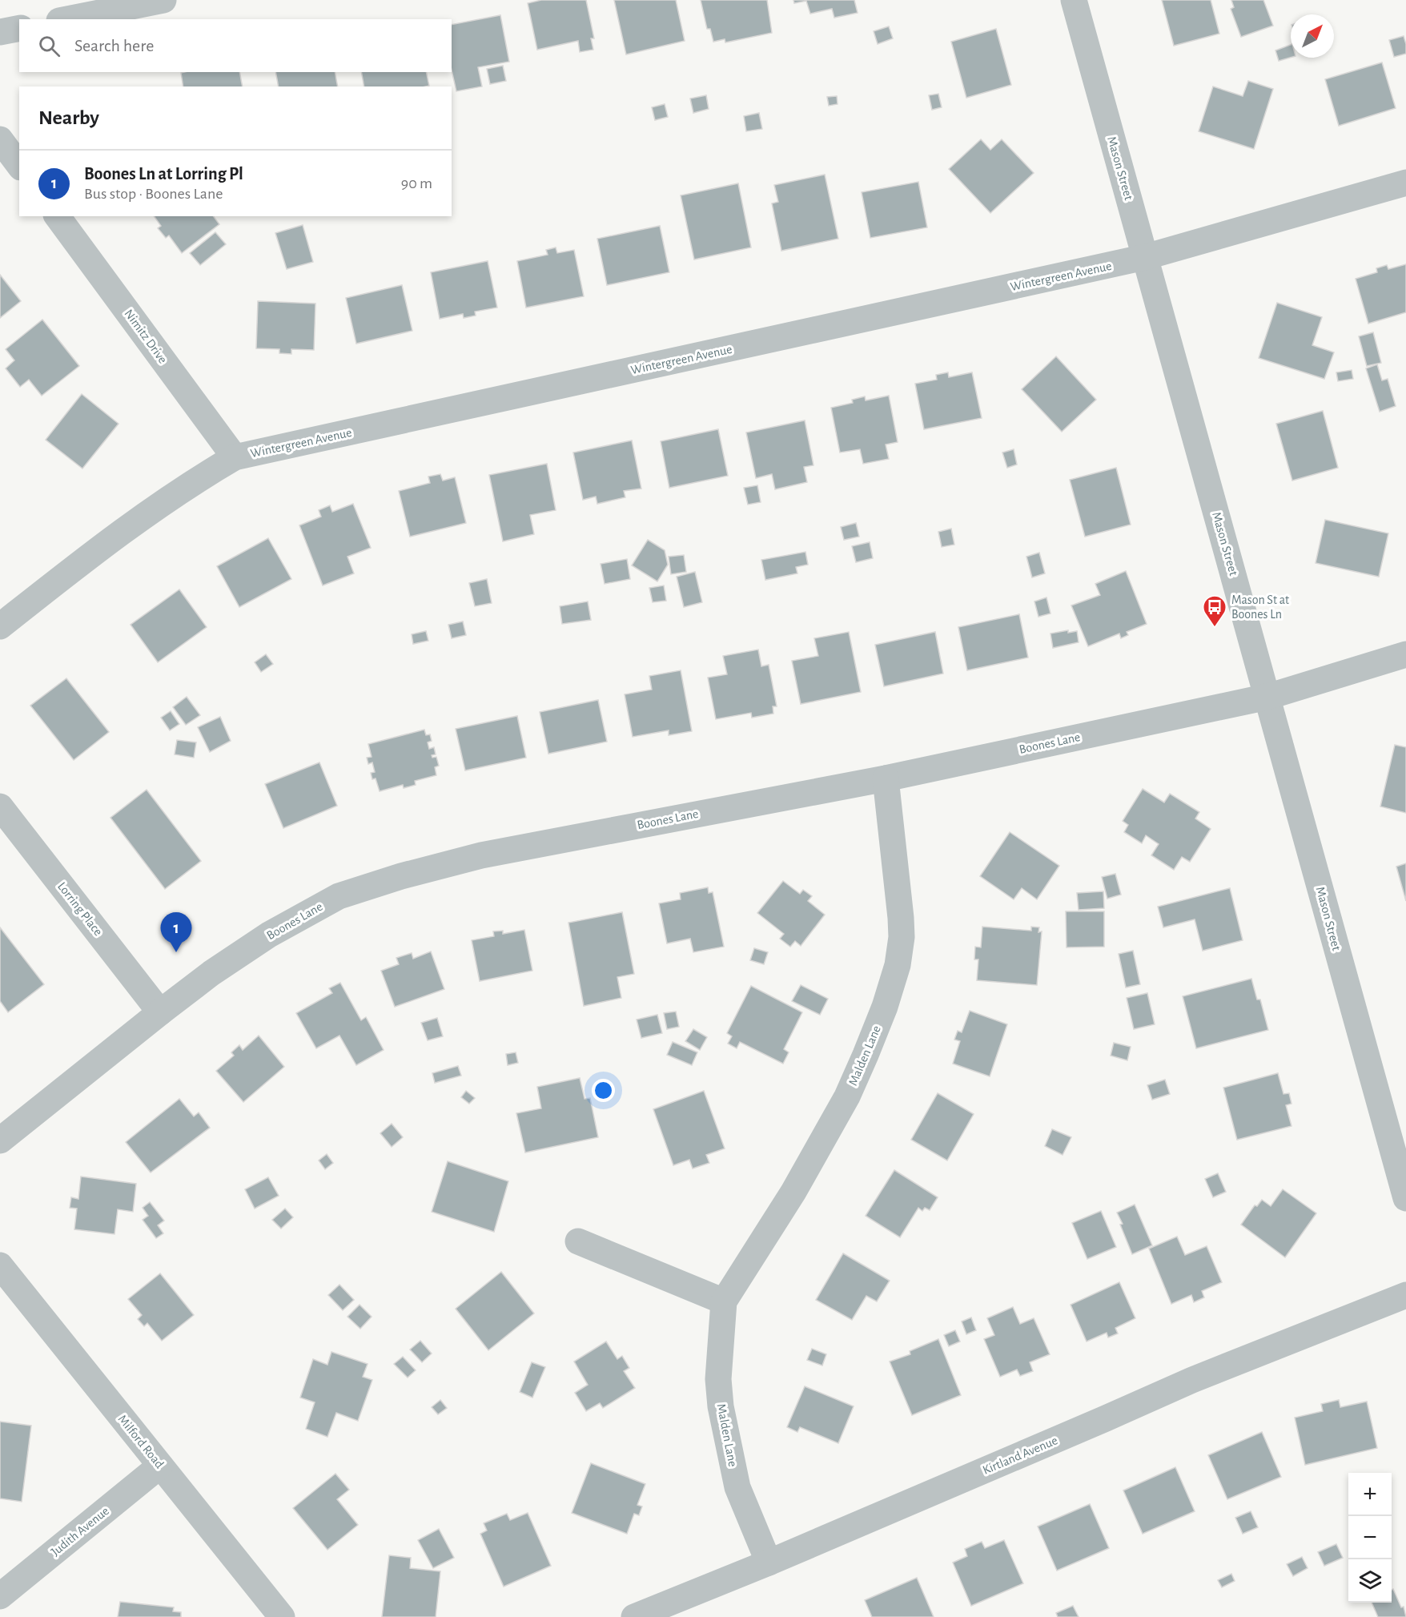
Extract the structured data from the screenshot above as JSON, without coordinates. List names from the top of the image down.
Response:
{
  "streets": {
    "street": [
      "Mason Street",
      "Wintergreen Avenue",
      "Nimitz Drive",
      "Boones Lane",
      "Lorring Place",
      "Malden Lane",
      "Milford Road",
      "Kirtland Avenue",
      "Judith Avenue"
    ]
  },
  "crossings": [
    ["Mason Street", "Wintergreen Avenue"],
    ["Mason Street", "Boones Lane"],
    ["Wintergreen Avenue", "Nimitz Drive"],
    ["Boones Lane", "Lorring Place"],
    ["Boones Lane", "Malden Lane"],
    ["Malden Lane", "Kirtland Avenue"],
    ["Milford Road", "Judith Avenue"]
  ],
  "places": {
    "bus stop": ["Mason St at Boones Ln"]
  },
  "north": "top right",
  "page": {
    "search": "Search here",
    "heading": "Nearby",
    "list": [
      {
        "mark": "1",
        "name": "Boones Ln at Lorring Pl",
        "note": "Bus stop · Boones Lane",
        "value": "90 m"
      }
    ],
    "pins": "1",
    "map_buttons": ["+", "−"]
  }
}
